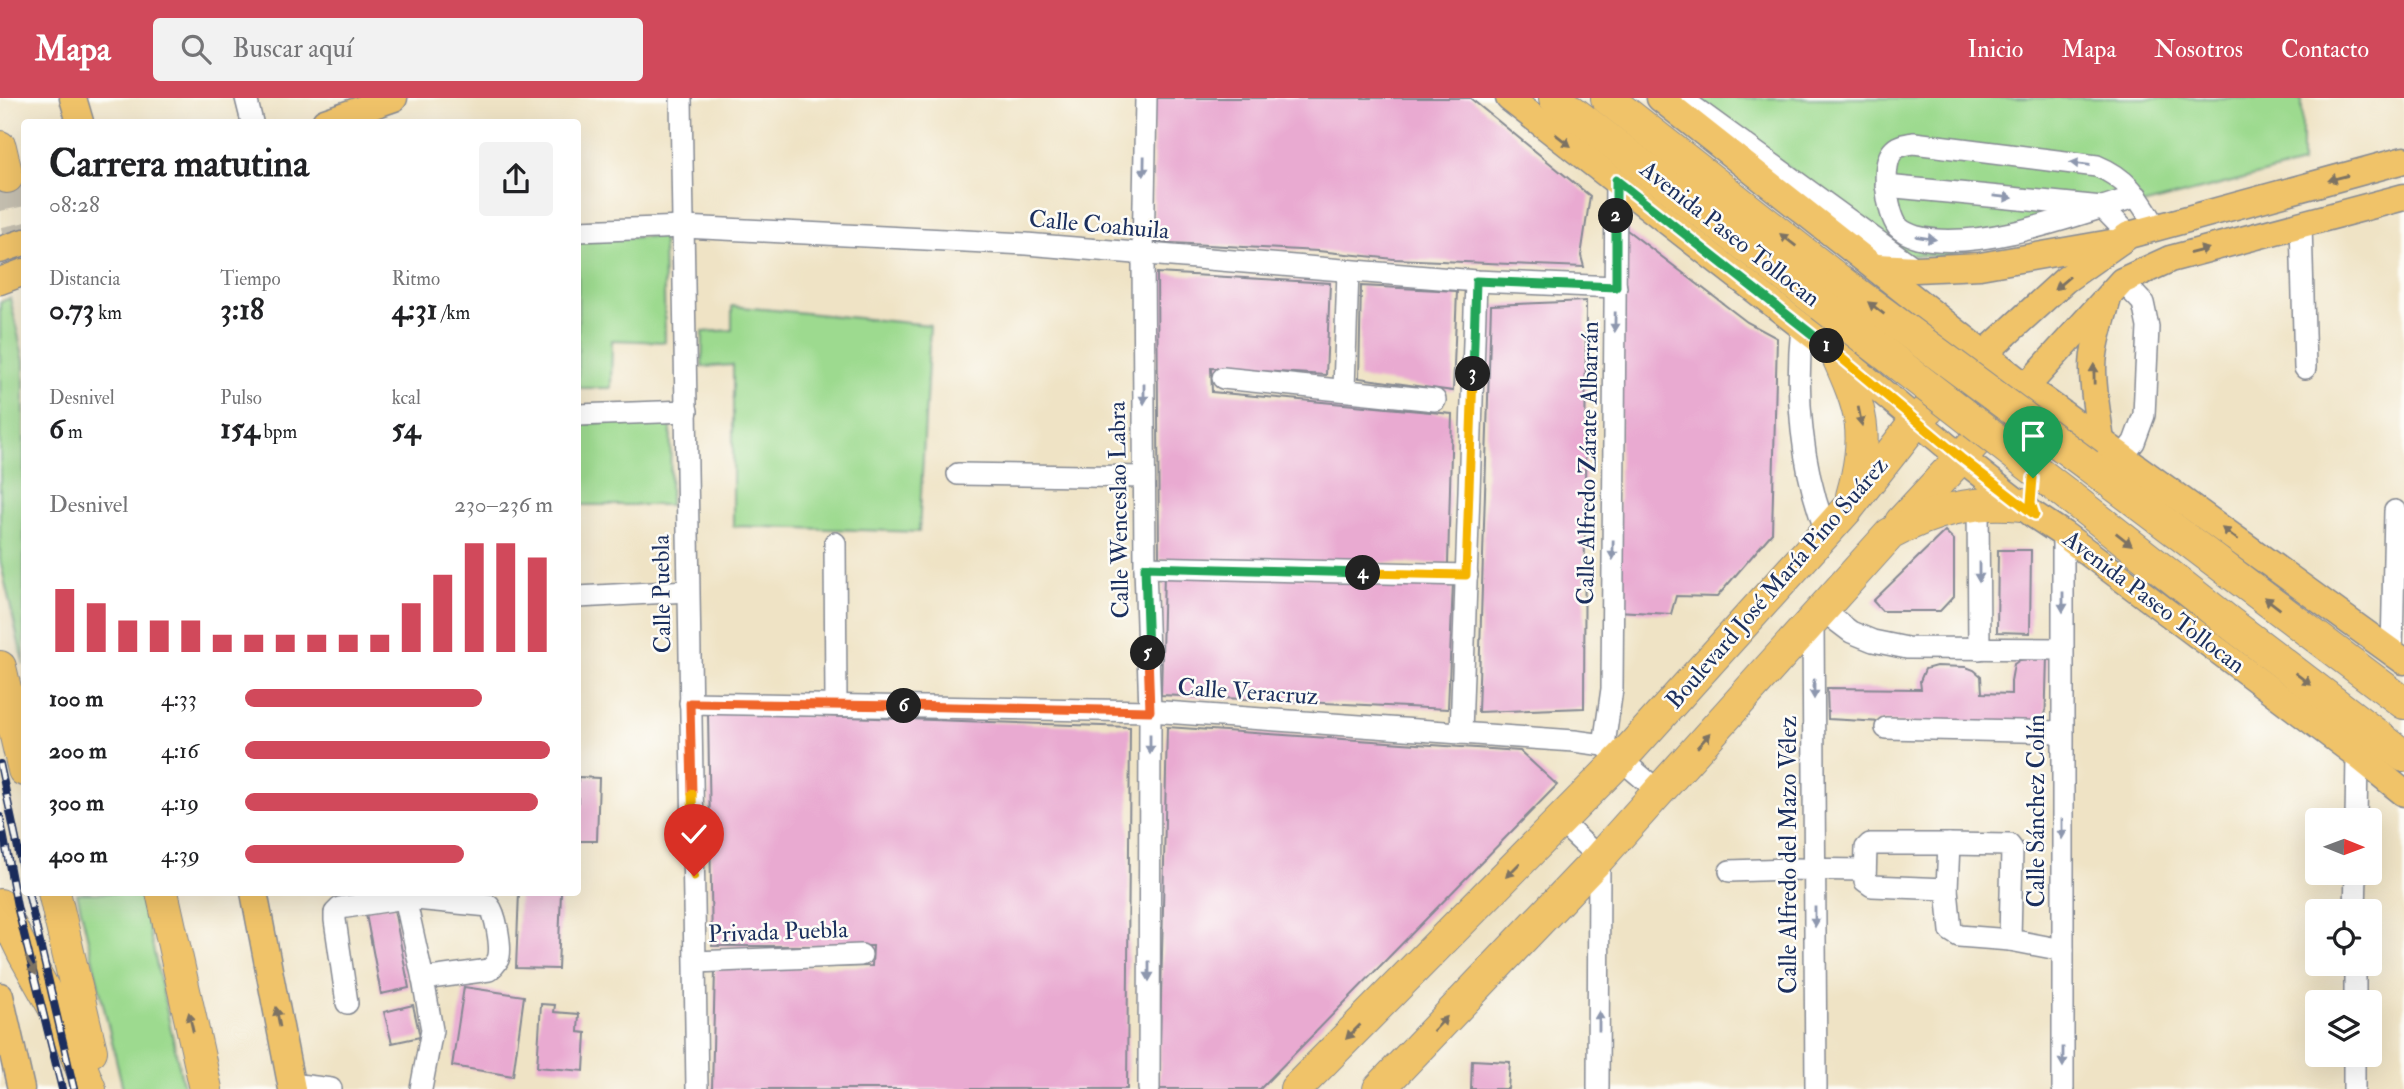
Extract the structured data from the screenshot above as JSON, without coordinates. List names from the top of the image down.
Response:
{
  "streets": {
    "highway": ["Avenida Paseo Tollocan", "Boulevard José María Pino Suárez"],
    "street": [
      "Calle Coahuila",
      "Calle Alfredo Zárate Albarrán",
      "Calle Wenceslao Labra",
      "Calle Puebla",
      "Calle Veracruz",
      "Calle Sánchez Colín",
      "Calle Alfredo del Mazo Vélez",
      "Privada Puebla"
    ]
  },
  "crossings": [
    ["Calle Coahuila", "Calle Alfredo Zárate Albarrán"],
    ["Calle Coahuila", "Calle Wenceslao Labra"],
    ["Calle Coahuila", "Calle Puebla"],
    ["Avenida Paseo Tollocan", "Calle Alfredo Zárate Albarrán"],
    ["Avenida Paseo Tollocan", "Boulevard José María Pino Suárez"],
    ["Avenida Paseo Tollocan", "Calle Sánchez Colín"],
    ["Calle Alfredo Zárate Albarrán", "Boulevard José María Pino Suárez"],
    ["Calle Alfredo Zárate Albarrán", "Calle Veracruz"],
    ["Calle Wenceslao Labra", "Calle Veracruz"],
    ["Boulevard José María Pino Suárez", "Calle Veracruz"],
    ["Calle Puebla", "Calle Veracruz"],
    ["Calle Puebla", "Privada Puebla"]
  ],
  "one_way": ["Calle Wenceslao Labra", "Calle Alfredo del Mazo Vélez"],
  "north": "right",
  "page": {
    "header": "Mapa",
    "search": "Buscar aquí",
    "nav": [
      "Inicio",
      "Mapa",
      "Nosotros",
      "Contacto"
    ],
    "heading": ["Carrera matutina", "08:28"],
    "pins": [
      "2",
      "1",
      "3",
      "4",
      "5",
      "6"
    ],
    "stats": [
      ["Distancia", "0.73 km"],
      ["Tiempo", "3:18"],
      ["Ritmo", "4:31 /km"],
      ["Desnivel", "6 m"],
      ["Pulso", "154 bpm"],
      ["kcal", "54"]
    ],
    "chart": ["Desnivel", "230–236 m"],
    "list": [
      {
        "name": "100 m",
        "note": "4:33"
      },
      {
        "name": "200 m",
        "note": "4:16"
      },
      {
        "name": "300 m",
        "note": "4:19"
      },
      {
        "name": "400 m",
        "note": "4:39"
      }
    ]
  }
}
